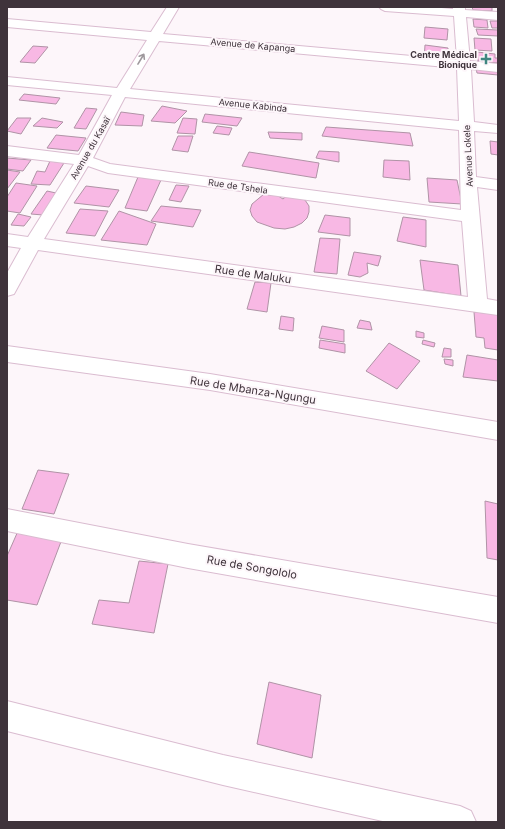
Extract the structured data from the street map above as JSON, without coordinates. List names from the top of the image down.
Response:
{
  "streets": {
    "street": [
      "Avenue de Kapanga",
      "Avenue Kabinda",
      "Avenue du Kasaï",
      "Avenue Lokele",
      "Rue de Tshela",
      "Rue de Maluku",
      "Rue de Mbanza-Ngungu",
      "Rue de Songololo"
    ]
  },
  "crossings": [
    ["Avenue de Kapanga", "Avenue du Kasaï"],
    ["Avenue de Kapanga", "Avenue Lokele"],
    ["Avenue Kabinda", "Avenue du Kasaï"],
    ["Avenue Kabinda", "Avenue Lokele"],
    ["Avenue du Kasaï", "Rue de Tshela"],
    ["Avenue du Kasaï", "Rue de Maluku"],
    ["Avenue Lokele", "Rue de Tshela"],
    ["Avenue Lokele", "Rue de Maluku"]
  ],
  "places": {
    "health": ["Centre Médical Bionique"]
  }
}
